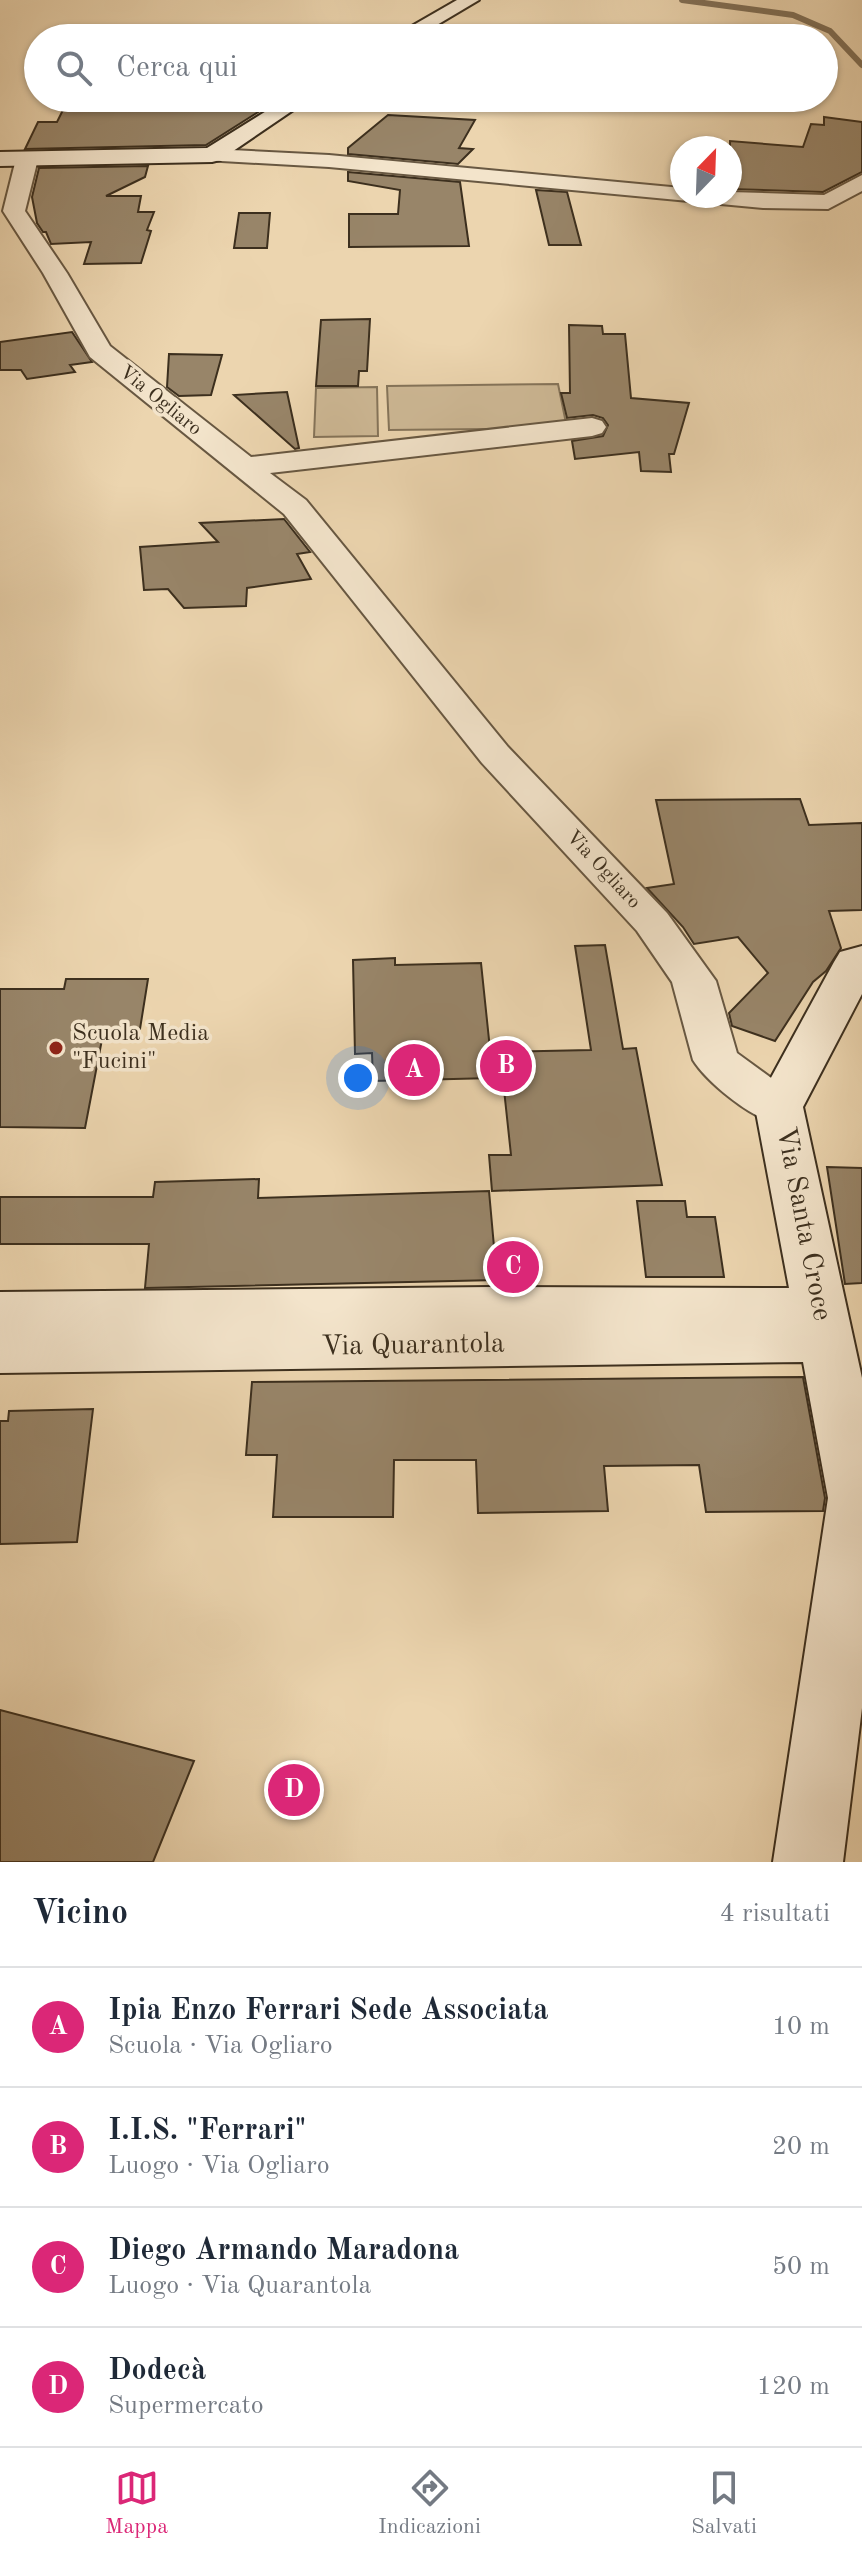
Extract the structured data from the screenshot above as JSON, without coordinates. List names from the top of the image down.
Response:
{
  "streets": {
    "street": ["Via Ogliaro", "Via Santa Croce", "Via Quarantola"]
  },
  "crossings": [
    ["Via Ogliaro", "Via Santa Croce"],
    ["Via Santa Croce", "Via Quarantola"]
  ],
  "places": ["Scuola Media \"Fucini\""],
  "north": "top right",
  "page": {
    "search": "Cerca qui",
    "pins": [
      "B",
      "A",
      "C",
      "D"
    ],
    "heading": ["Vicino", "4 risultati"],
    "list": [
      {
        "mark": "A",
        "name": "Ipia Enzo Ferrari Sede Associata",
        "note": "Scuola · Via Ogliaro",
        "value": "10 m"
      },
      {
        "mark": "B",
        "name": "I.I.S. \"Ferrari\"",
        "note": "Luogo · Via Ogliaro",
        "value": "20 m"
      },
      {
        "mark": "C",
        "name": "Diego Armando Maradona",
        "note": "Luogo · Via Quarantola",
        "value": "50 m"
      },
      {
        "mark": "D",
        "name": "Dodecà",
        "note": "Supermercato",
        "value": "120 m"
      }
    ],
    "nav": ["Mappa", "Indicazioni", "Salvati"]
  }
}
